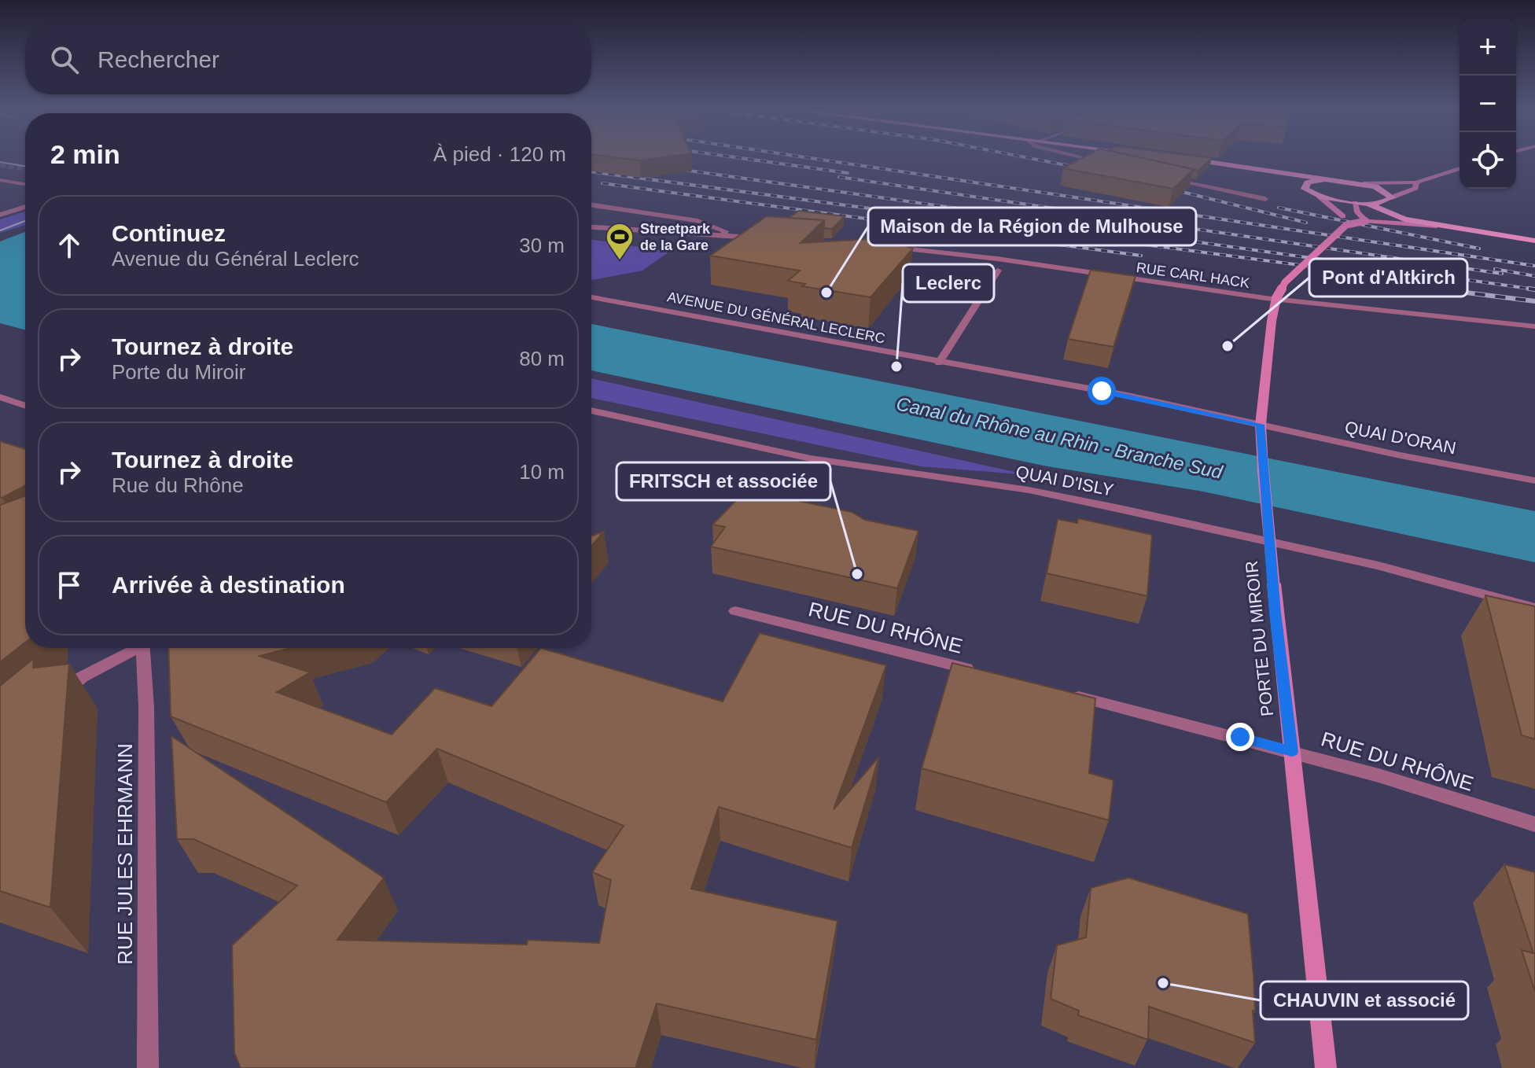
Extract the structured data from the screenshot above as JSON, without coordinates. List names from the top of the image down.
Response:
{
  "streets": {
    "main road": ["PORTE DU MIROIR"],
    "street": [
      "RUE CARL HACK",
      "AVENUE DU GÉNÉRAL LECLERC",
      "QUAI D'ORAN",
      "QUAI D'ISLY",
      "RUE DU RHÔNE",
      "RUE JULES EHRMANN"
    ]
  },
  "crossings": [
    ["AVENUE DU GÉNÉRAL LECLERC", "QUAI D'ORAN"],
    ["AVENUE DU GÉNÉRAL LECLERC", "PORTE DU MIROIR"],
    ["QUAI D'ORAN", "PORTE DU MIROIR"],
    ["RUE DU RHÔNE", "PORTE DU MIROIR"]
  ],
  "water": ["Canal du Rhône au Rhin - Branche Sud"],
  "places": {
    "sports": ["Streetpark de la Gare"],
    "other": [
      "Maison de la Région de Mulhouse",
      "Pont d'Altkirch",
      "Leclerc",
      "FRITSCH et associée",
      "CHAUVIN et associé"
    ]
  },
  "page": {
    "map_buttons": ["+", "−"],
    "search": "Rechercher",
    "heading": ["2 min", "À pied · 120 m"],
    "list": [
      ["Continuez", "Avenue du Général Leclerc", "30 m"],
      ["Tournez à droite", "Porte du Miroir", "80 m"],
      ["Tournez à droite", "Rue du Rhône", "10 m"],
      "Arrivée à destination"
    ]
  }
}
